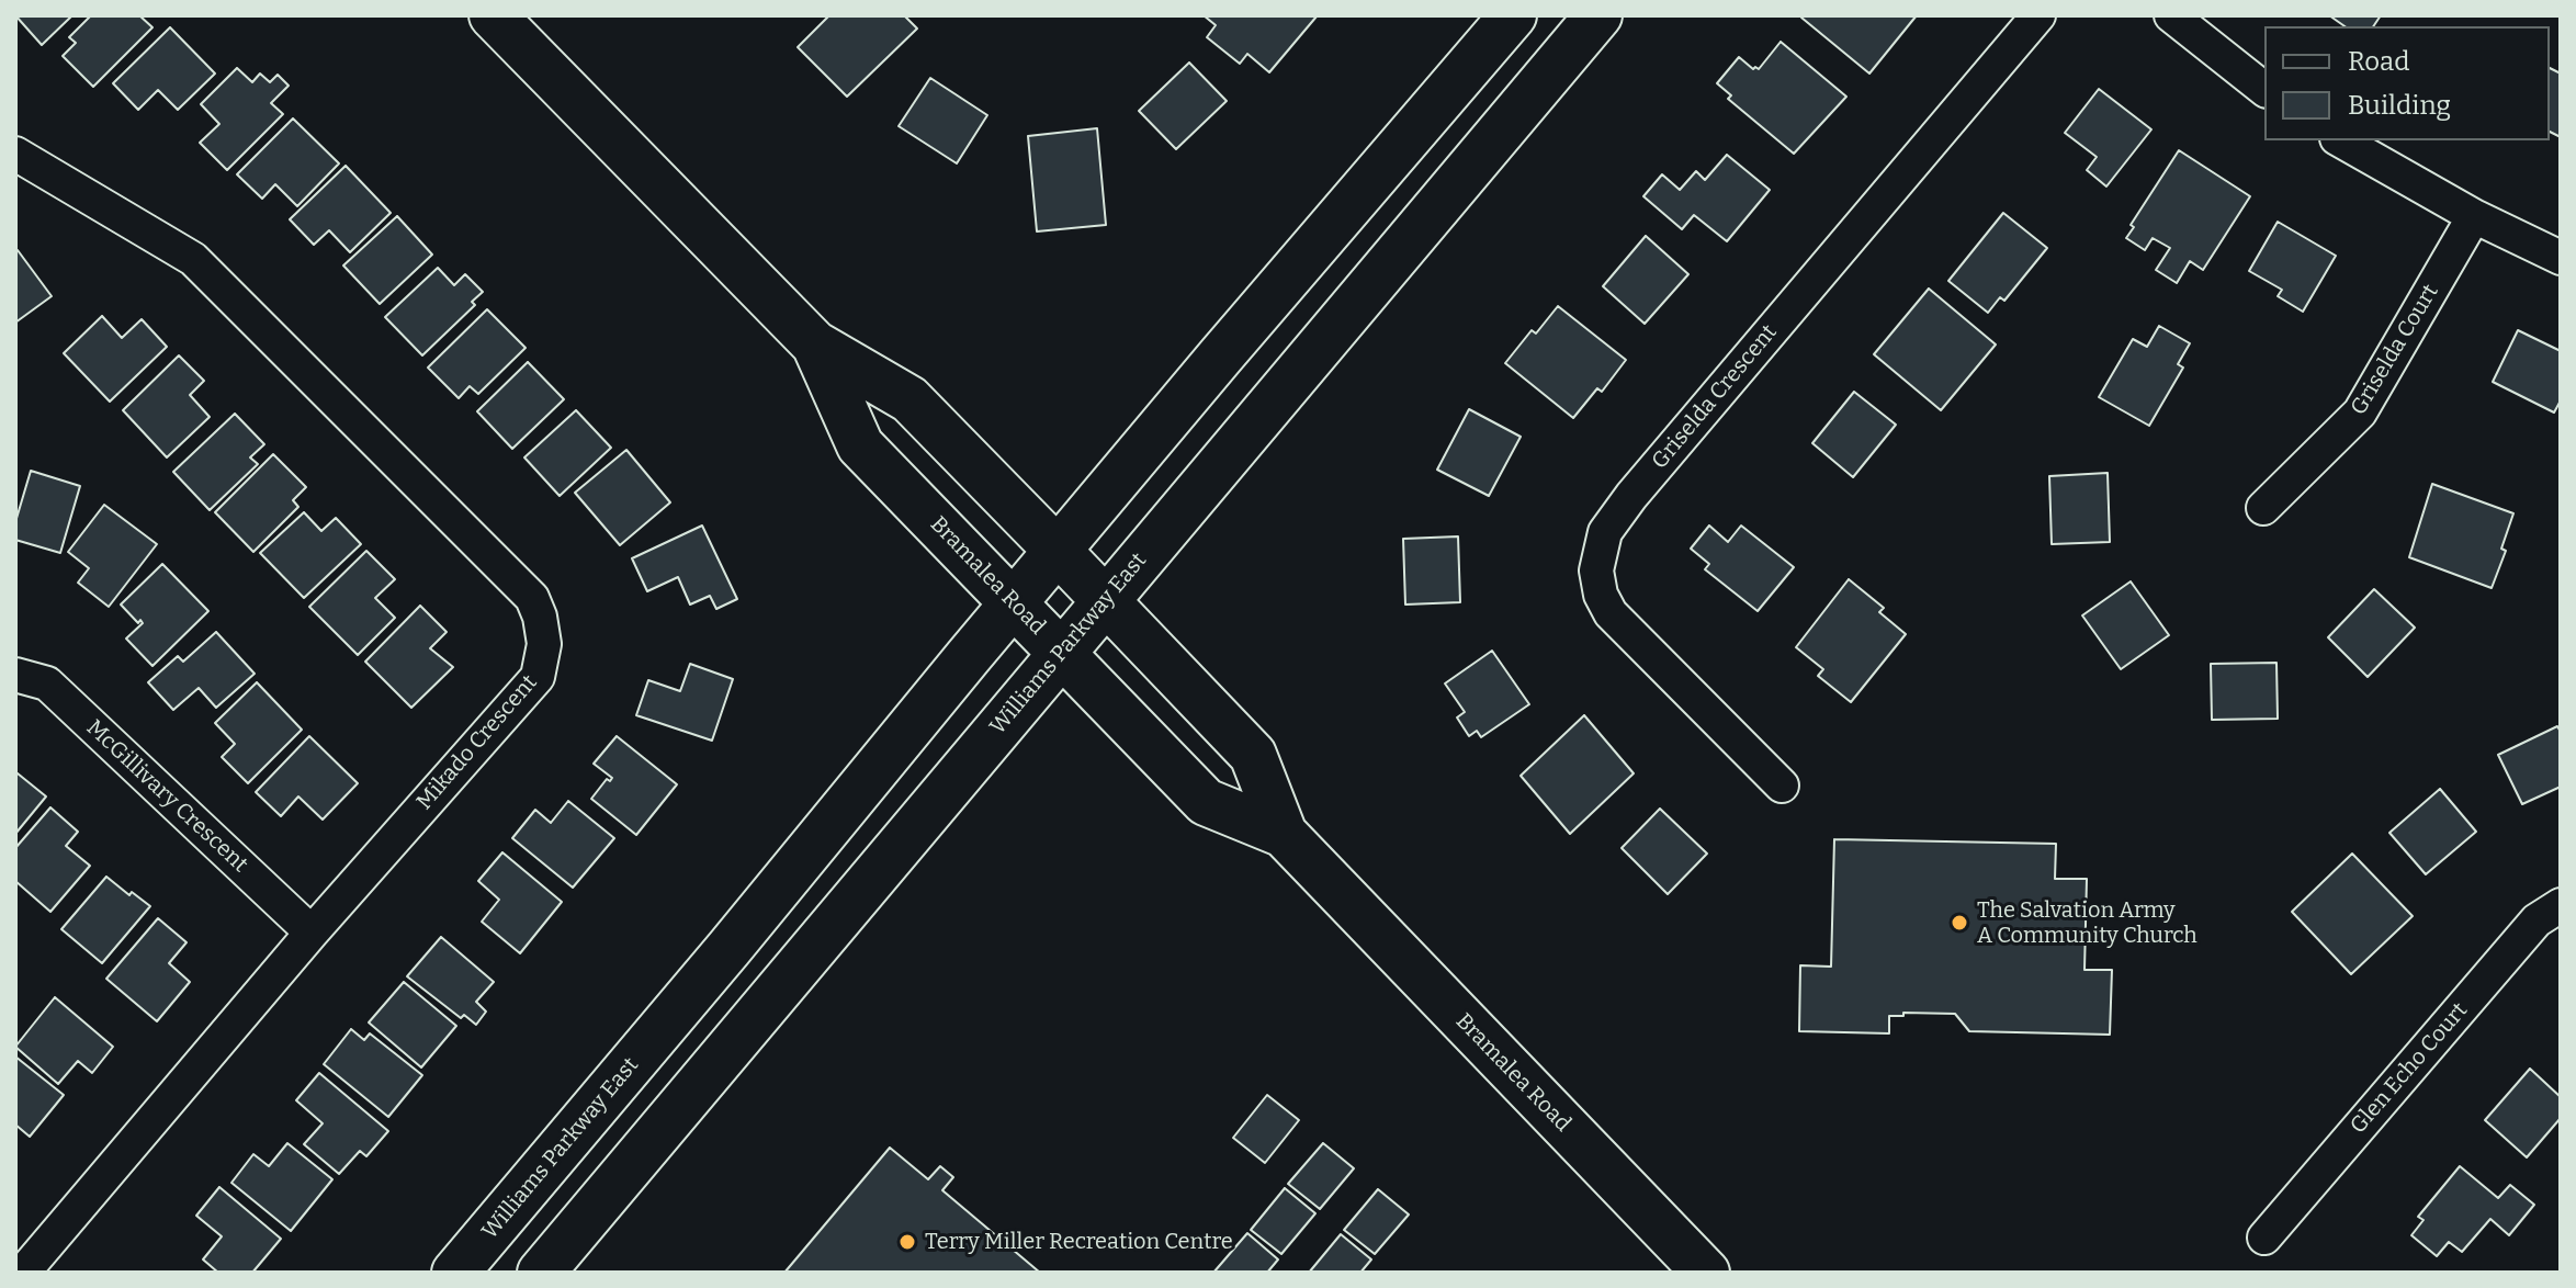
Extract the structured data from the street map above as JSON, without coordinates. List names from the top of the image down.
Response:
{
  "streets": {
    "main road": ["Bramalea Road", "Williams Parkway East"],
    "street": [
      "Griselda Court",
      "Griselda Crescent",
      "Mikado Crescent",
      "McGillivary Crescent",
      "Glen Echo Court"
    ]
  },
  "crossings": [
    ["Bramalea Road", "Williams Parkway East"],
    ["Mikado Crescent", "McGillivary Crescent"]
  ],
  "places": ["The Salvation Army A Community Church", "Terry Miller Recreation Centre"],
  "legend": ["Road", "Building"]
}
